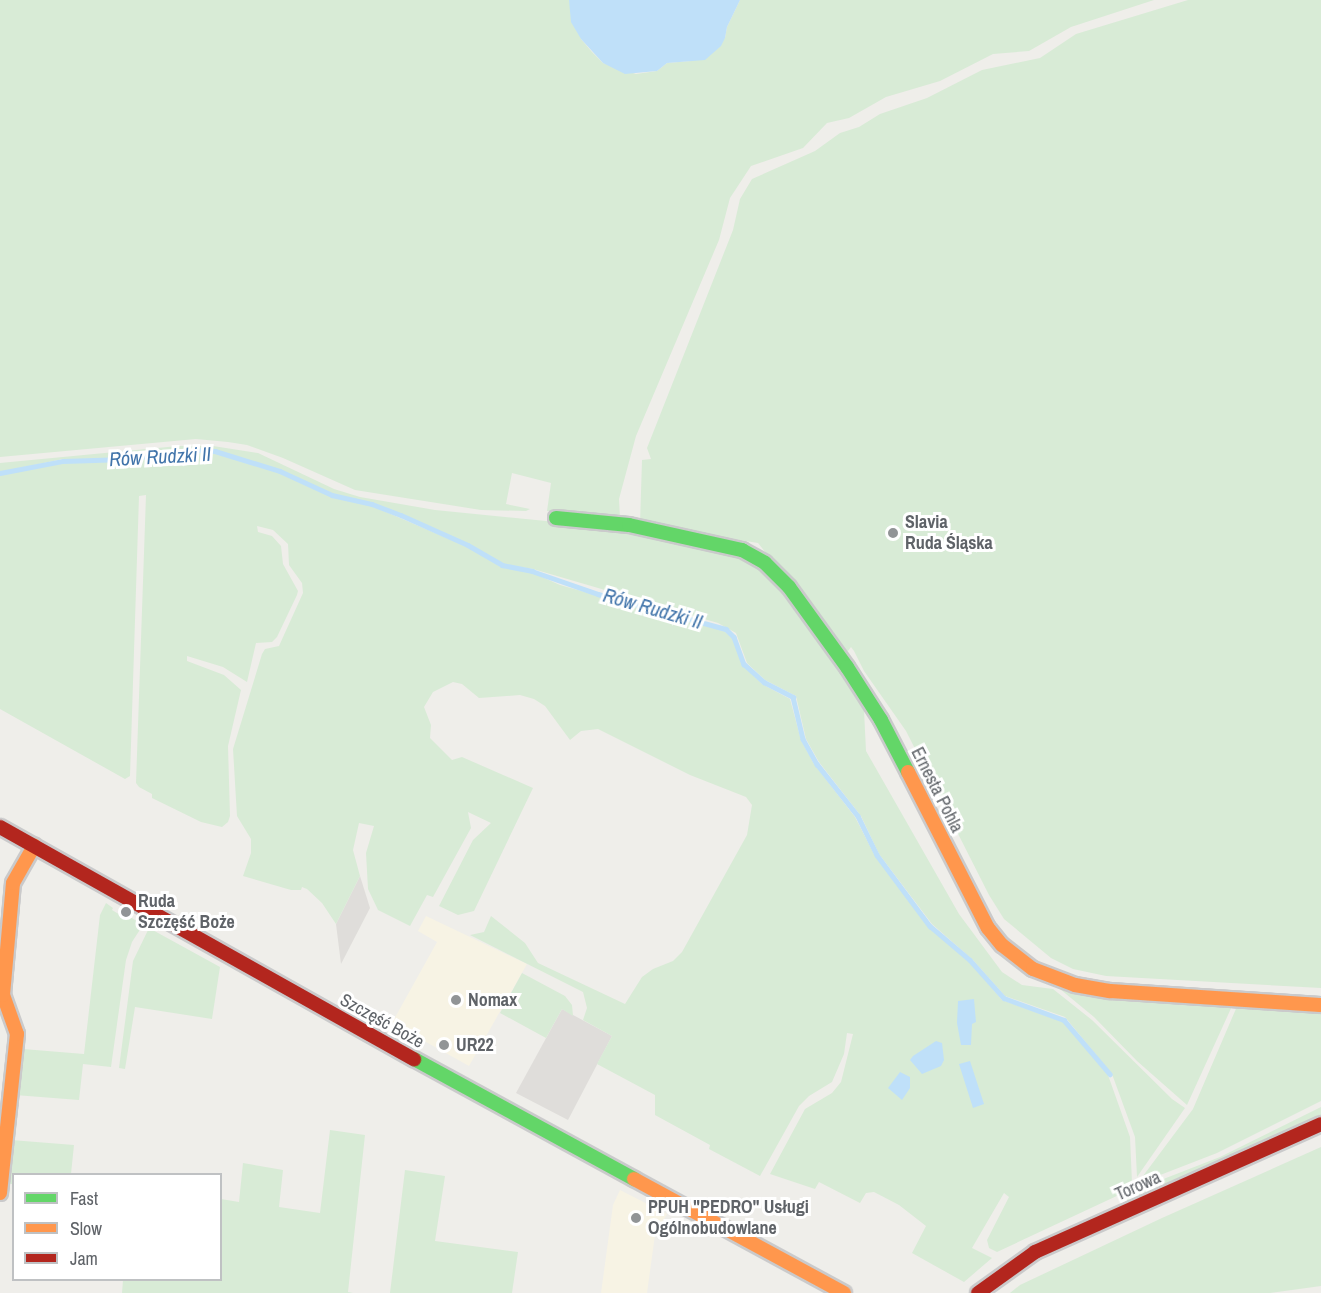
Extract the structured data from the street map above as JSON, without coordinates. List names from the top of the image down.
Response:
{
  "streets": {
    "street": ["Ernesta Pohla", "Szczęść Boże", "Torowa"]
  },
  "water": ["Rów Rudzki II"],
  "places": [
    "Slavia Ruda Śląska",
    "Ruda Szczęść Boże",
    "Nomax",
    "UR22",
    "PPUH \"PEDRO\" Usługi Ogólnobudowlane"
  ],
  "legend": ["Fast", "Slow", "Jam"]
}
